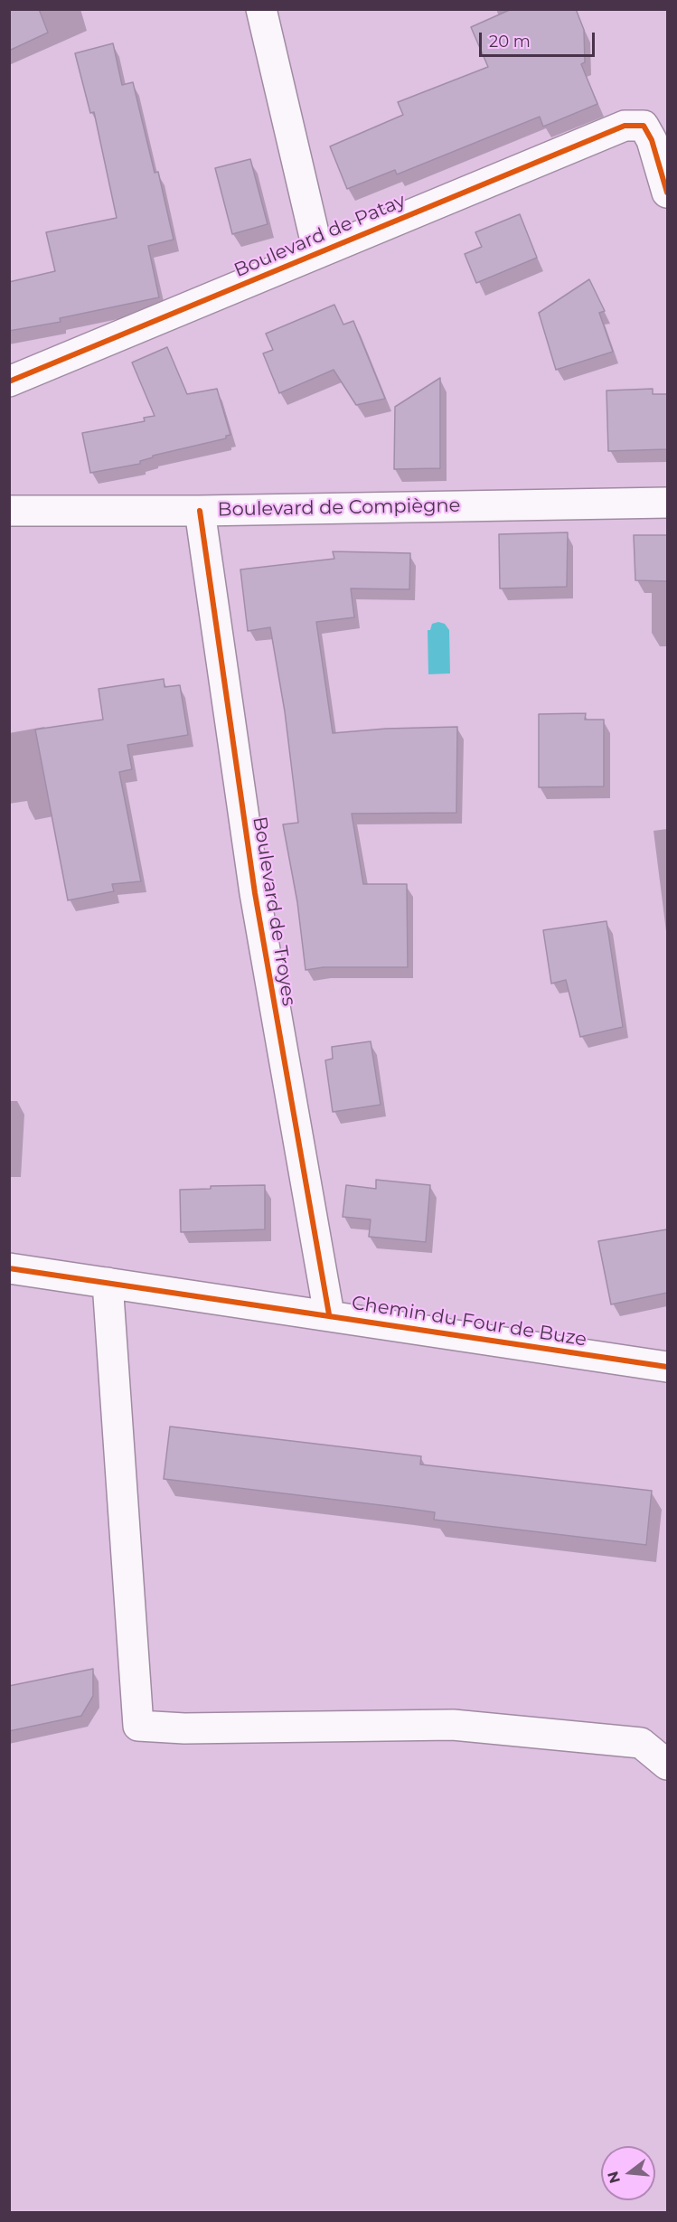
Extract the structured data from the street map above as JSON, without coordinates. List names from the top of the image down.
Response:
{
  "streets": {
    "street": [
      "Boulevard de Patay",
      "Boulevard de Compiègne",
      "Boulevard de Troyes",
      "Chemin du Four de Buze"
    ]
  },
  "crossings": [
    ["Boulevard de Compiègne", "Boulevard de Troyes"],
    ["Boulevard de Troyes", "Chemin du Four de Buze"]
  ],
  "scale_bar": "20 m",
  "north": "left"
}
